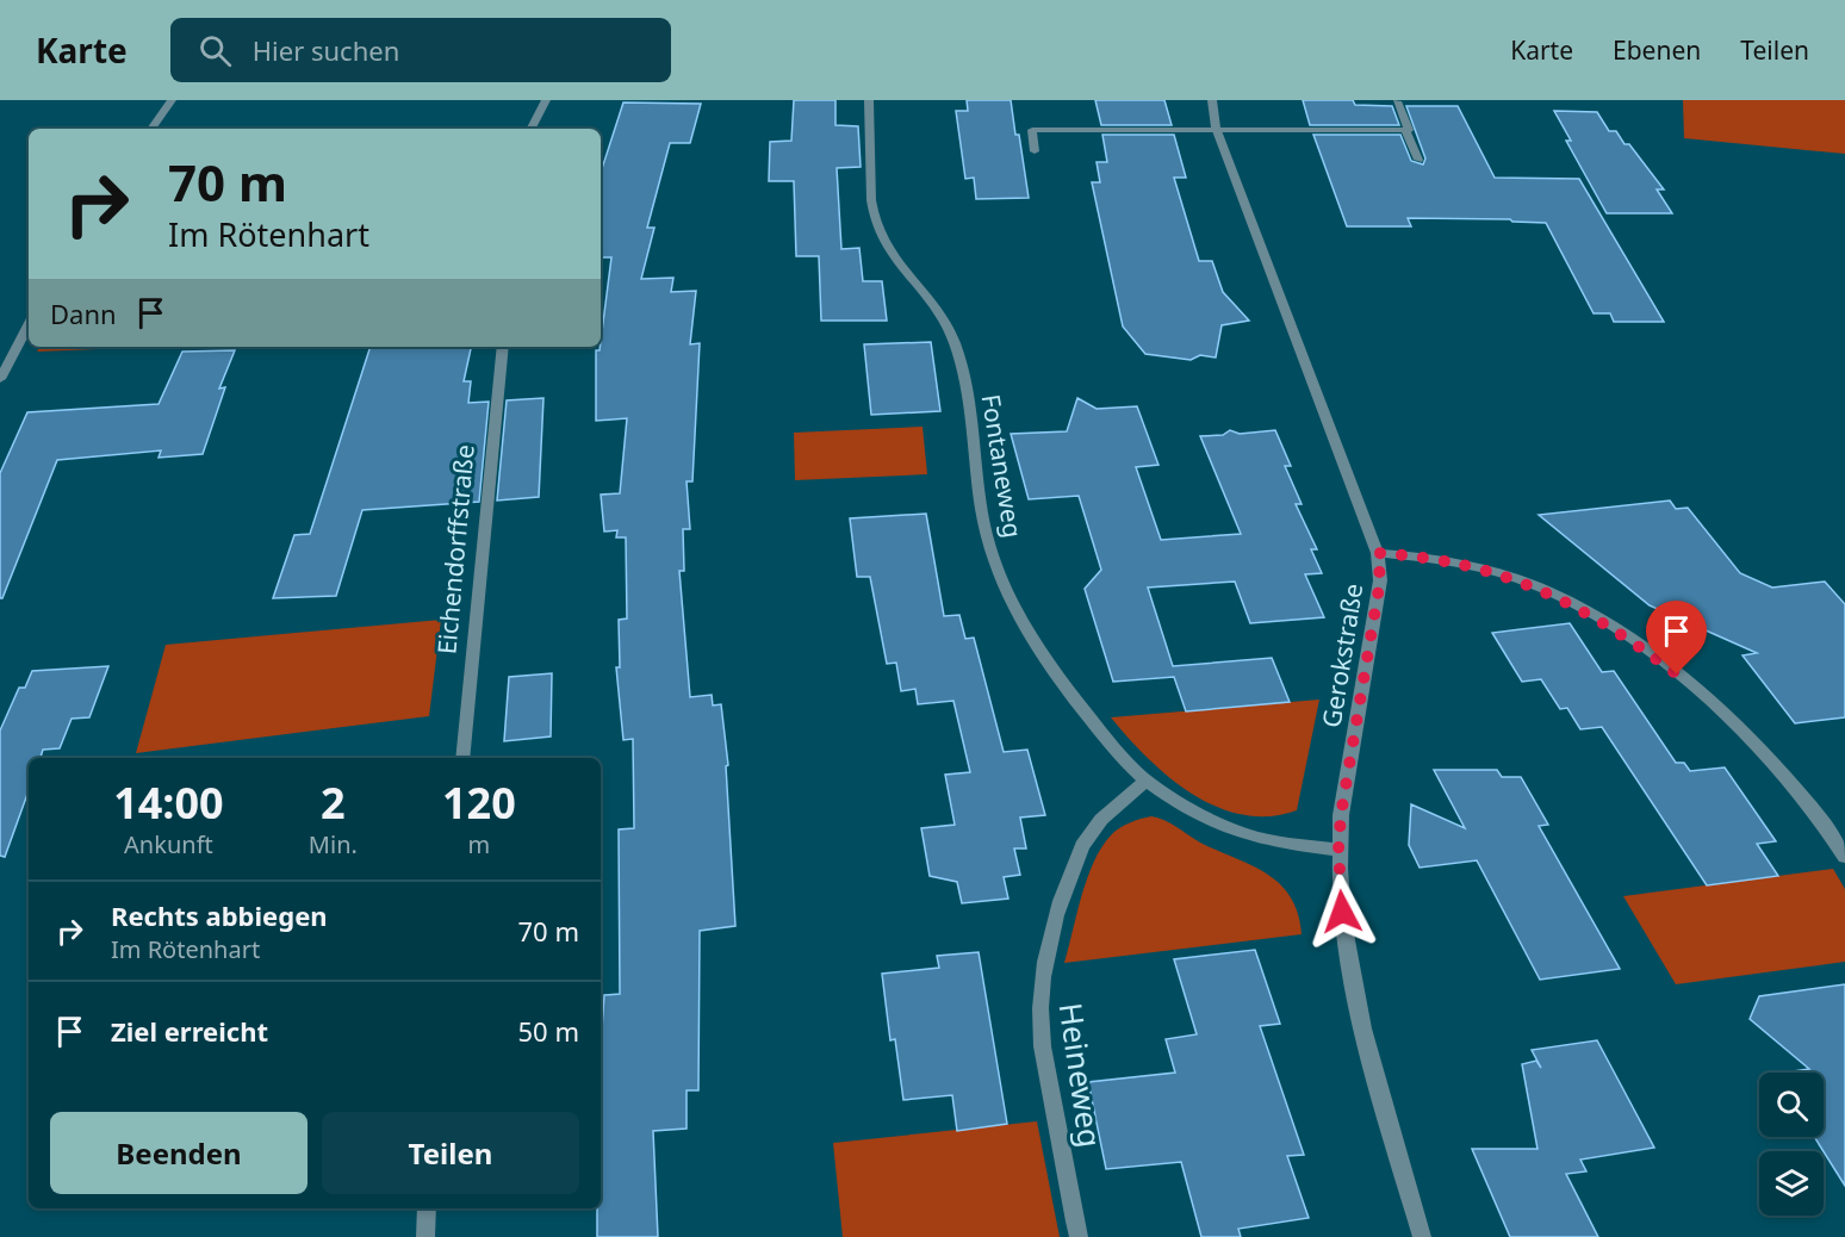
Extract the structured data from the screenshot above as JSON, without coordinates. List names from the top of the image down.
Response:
{
  "streets": {
    "street": [
      "Fontaneweg",
      "Eichendorffstraße",
      "Gerokstraße",
      "Heineweg"
    ]
  },
  "crossings": [
    ["Fontaneweg", "Gerokstraße"],
    ["Fontaneweg", "Heineweg"]
  ],
  "page": {
    "header": "Karte",
    "search": "Hier suchen",
    "nav": ["Karte", "Ebenen", "Teilen"],
    "turn": ["70 m", "Im Rötenhart"],
    "then": "Dann",
    "eta": [
      "14:00",
      "Ankunft",
      "2",
      "Min.",
      "120",
      "m"
    ],
    "list": [
      {
        "name": "Rechts abbiegen",
        "note": "Im Rötenhart",
        "value": "70 m"
      },
      {
        "name": "Ziel erreicht",
        "value": "50 m"
      }
    ],
    "buttons": ["Beenden", "Teilen"]
  }
}
